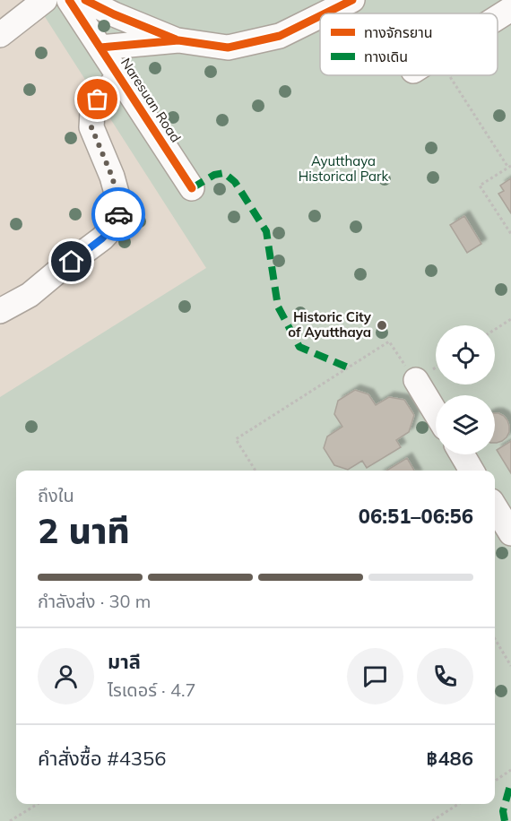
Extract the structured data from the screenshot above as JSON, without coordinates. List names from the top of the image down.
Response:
{
  "streets": {
    "street": ["Naresuan Road"]
  },
  "parks": ["Ayutthaya Historical Park"],
  "places": ["Historic City of Ayutthaya"],
  "legend": ["ทางจักรยาน", "ทางเดิน"],
  "page": {
    "heading": ["2 นาที", "ถึงใน", "06:51–06:56"],
    "panel": [
      "มาลี",
      "ไรเดอร์ · 4.7",
      "คำสั่งซื้อ #4356",
      "฿486"
    ],
    "bar": "กำลังส่ง · 30 m"
  }
}
